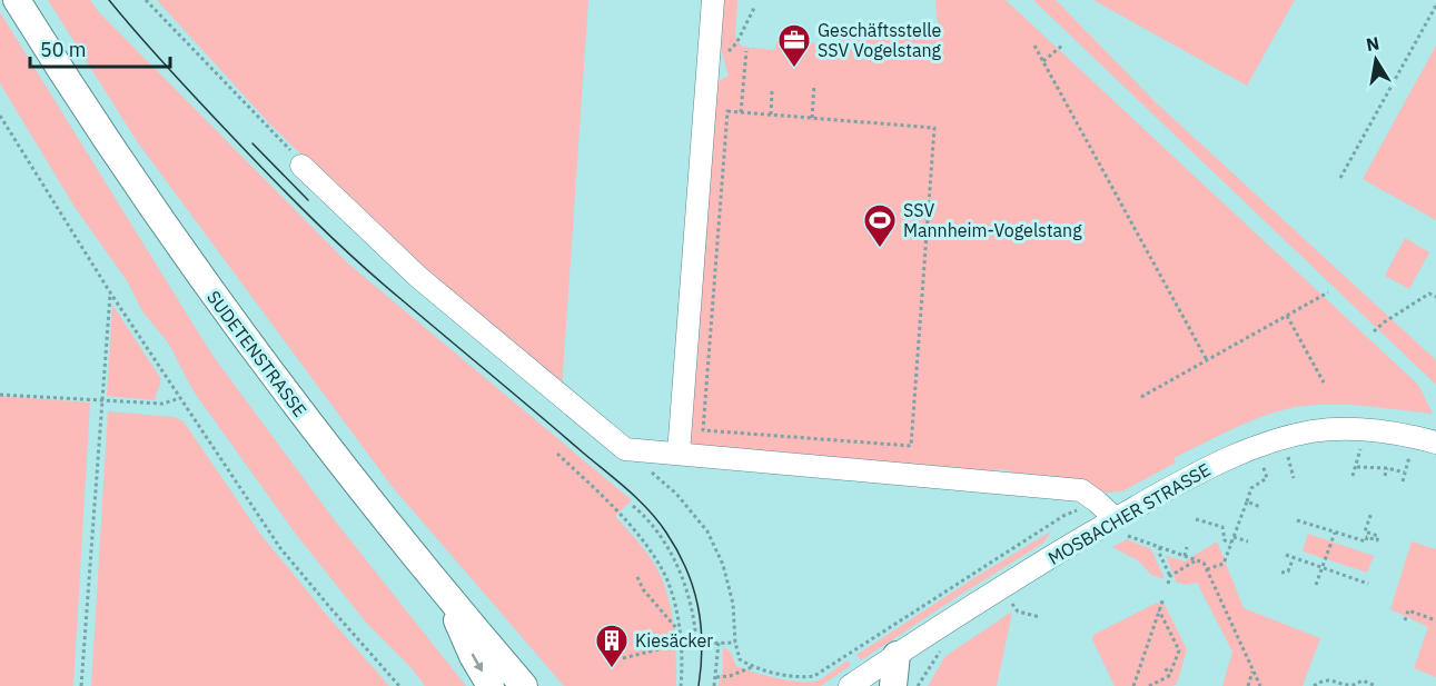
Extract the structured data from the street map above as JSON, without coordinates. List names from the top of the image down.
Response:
{
  "streets": {
    "main road": ["SUDETENSTRASSE"],
    "street": ["MOSBACHER STRASSE"]
  },
  "places": {
    "office": ["Geschäftsstelle SSV Vogelstang"],
    "sports": ["SSV Mannheim-Vogelstang"],
    "building": ["Kiesäcker"]
  },
  "scale_bar": "50 m",
  "north": "top"
}
